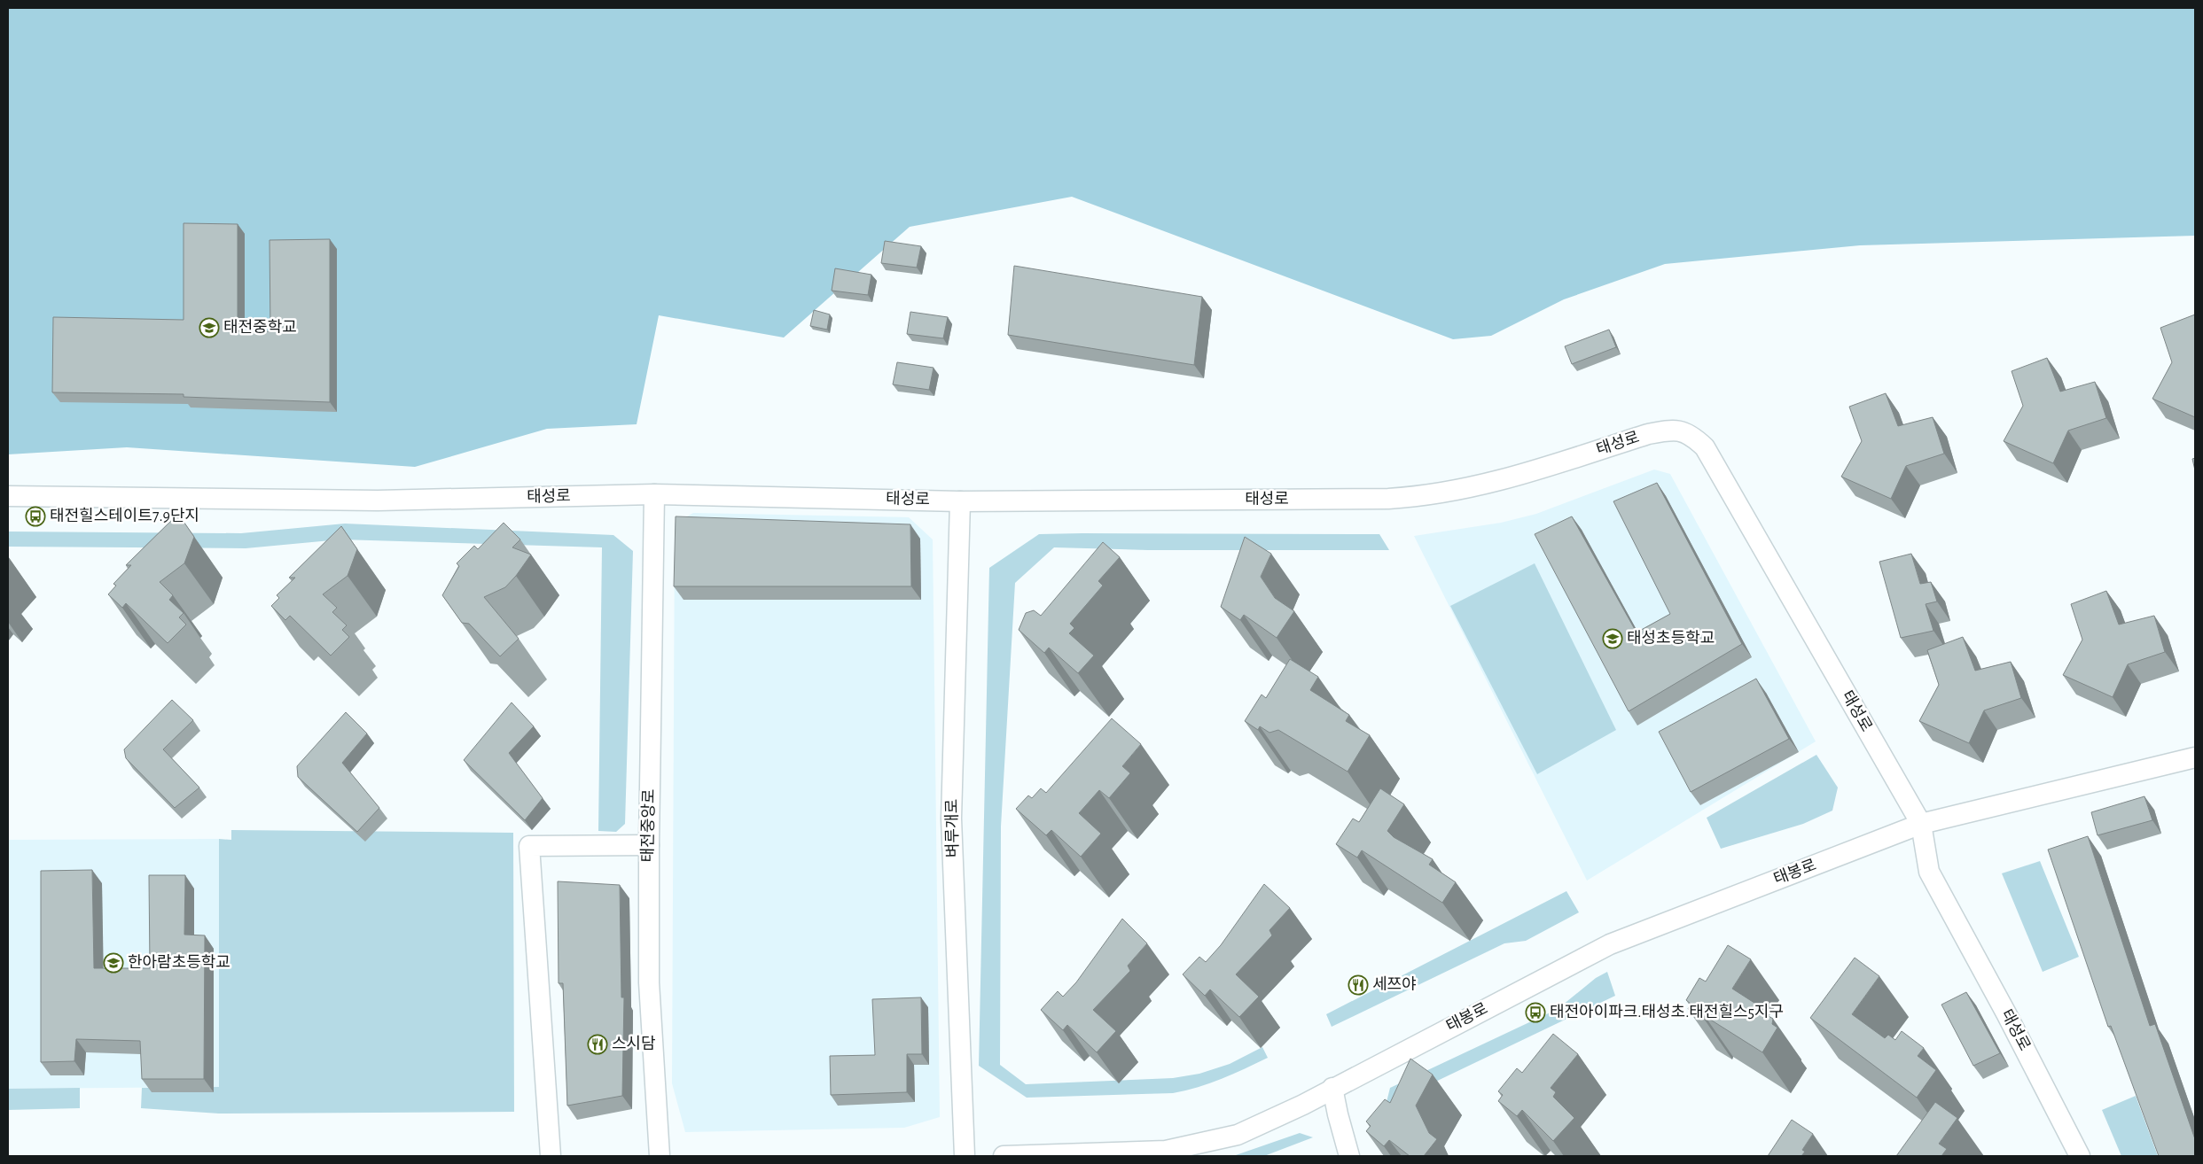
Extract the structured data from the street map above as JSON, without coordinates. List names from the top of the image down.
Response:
{
  "streets": {
    "street": [
      "태성로",
      "태전중앙로",
      "벼루개로",
      "태봉로"
    ]
  },
  "crossings": [
    ["태성로", "태전중앙로"],
    ["태성로", "벼루개로"],
    ["태성로", "태봉로"]
  ],
  "places": {
    "school or university": ["태전중학교", "태성초등학교", "한아람초등학교"],
    "bus stop": ["태전힐스테이트7.9단지", "태전아이파크.태성초.태전힐스5지구"],
    "restaurant": ["세쯔야", "스시담"]
  }
}
